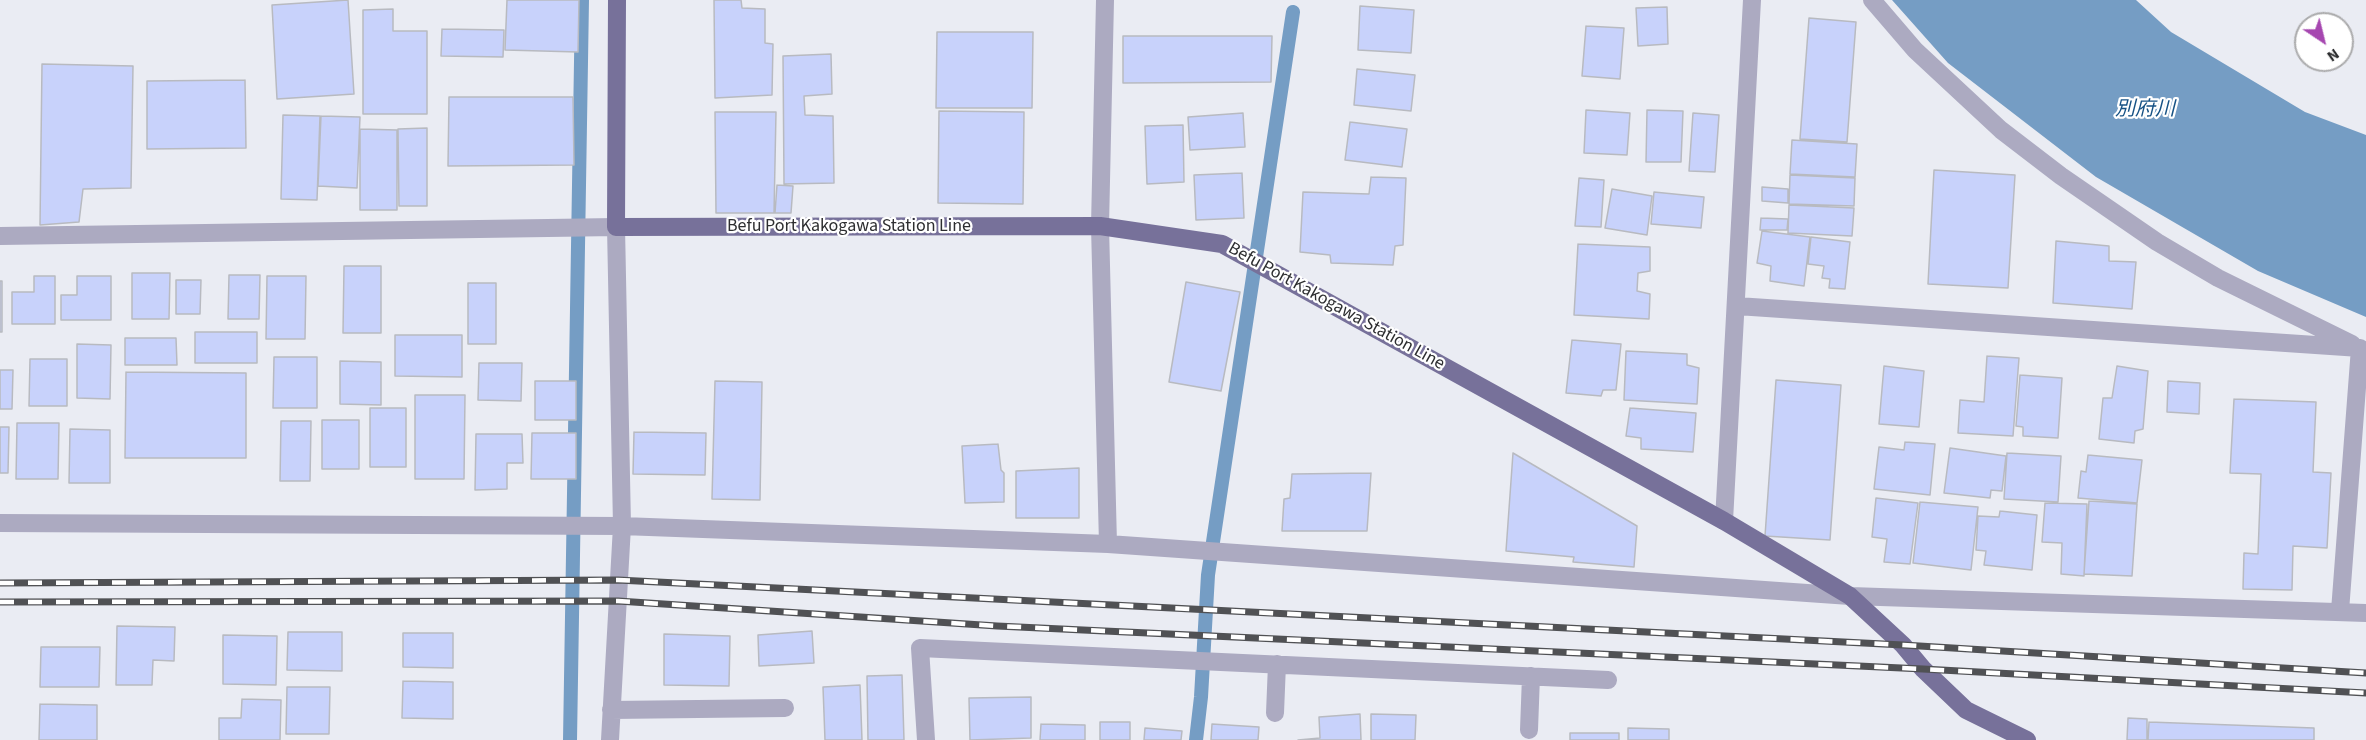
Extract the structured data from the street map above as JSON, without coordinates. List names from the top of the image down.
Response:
{
  "streets": {
    "main road": ["Befu Port Kakogawa Station Line"]
  },
  "water": ["別府川"],
  "north": "bottom right"
}
